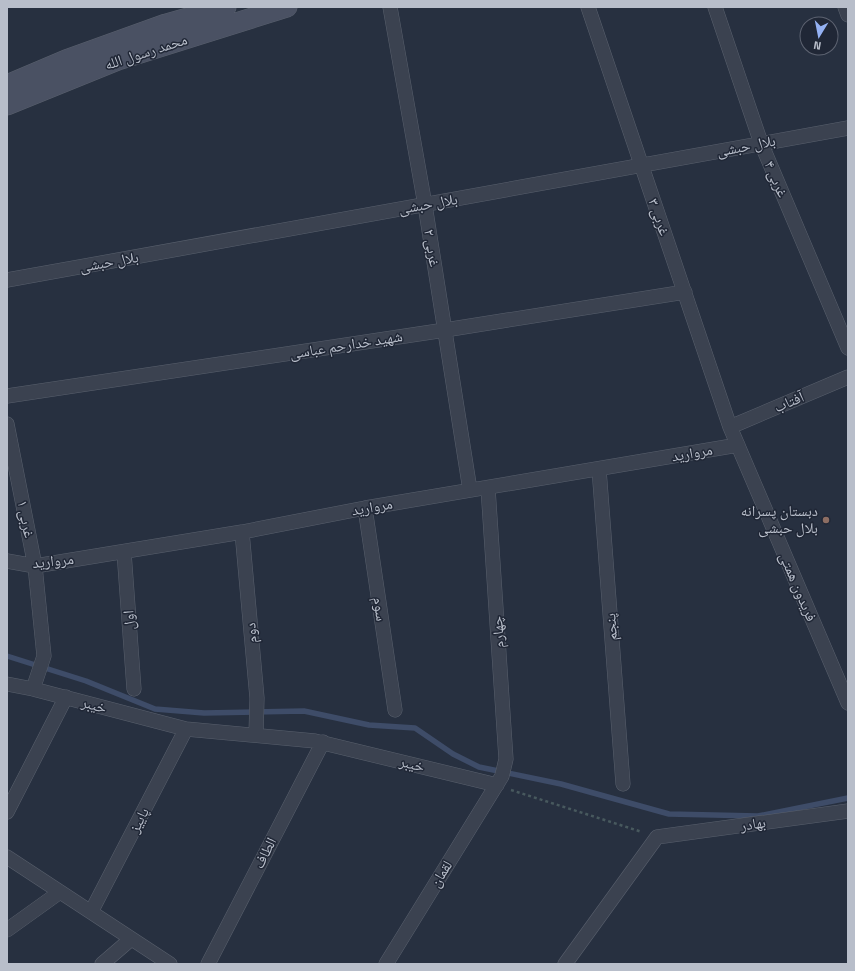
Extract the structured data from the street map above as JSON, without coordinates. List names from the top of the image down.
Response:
{
  "streets": {
    "main road": ["محمد رسول الله"],
    "street": [
      "بلال حبشی",
      "۴ غربی",
      "۳ غربی",
      "۲ غربی",
      "شهید خدارحم عباسی",
      "آفتاب",
      "مروارید",
      "۱ غربی",
      "فریدون همتی",
      "سوم",
      "اول",
      "پنجم",
      "چهارم",
      "دوم",
      "خیبر",
      "پاییز",
      "بهادر",
      "الطاف",
      "لقمان"
    ]
  },
  "crossings": [
    ["بلال حبشی", "۴ غربی"],
    ["بلال حبشی", "۳ غربی"],
    ["بلال حبشی", "۲ غربی"],
    ["۳ غربی", "شهید خدارحم عباسی"],
    ["۳ غربی", "آفتاب"],
    ["۳ غربی", "فریدون همتی"],
    ["۲ غربی", "شهید خدارحم عباسی"],
    ["۲ غربی", "مروارید"],
    ["آفتاب", "فریدون همتی"],
    ["مروارید", "۱ غربی"],
    ["مروارید", "فریدون همتی"],
    ["مروارید", "سوم"],
    ["مروارید", "اول"],
    ["مروارید", "پنجم"],
    ["مروارید", "چهارم"],
    ["مروارید", "دوم"],
    ["۱ غربی", "خیبر"],
    ["چهارم", "خیبر"],
    ["چهارم", "لقمان"],
    ["دوم", "خیبر"],
    ["خیبر", "پاییز"],
    ["خیبر", "الطاف"],
    ["خیبر", "لقمان"]
  ],
  "places": ["دبستان پسرانه بلال حبشی"],
  "north": "bottom"
}
